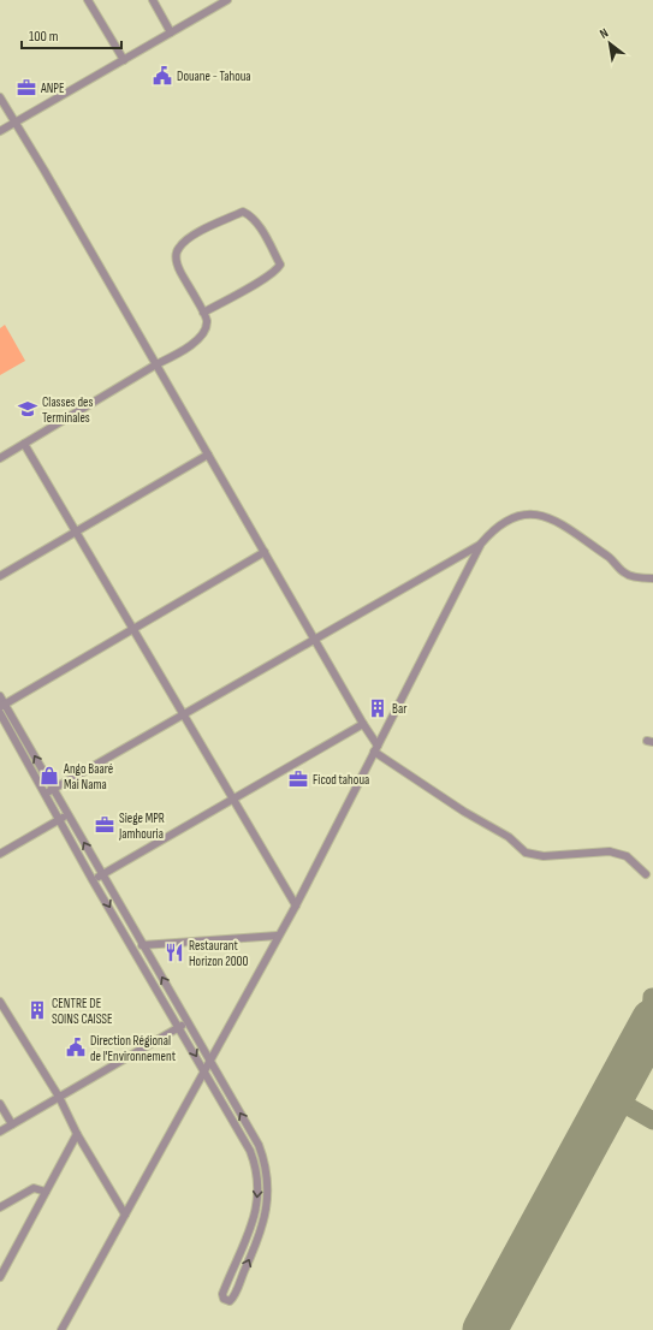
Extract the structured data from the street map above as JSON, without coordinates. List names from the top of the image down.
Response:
{
  "places": {
    "public building": ["Douane - Tahoua", "Direction Régional de l'Environnement"],
    "office": ["ANPE", "Ficod tahoua", "Siege MPR Jamhouria"],
    "school or university": ["Classes des Terminales"],
    "building": ["Bar", "CENTRE DE SOINS CAISSE"],
    "shop": ["Ango Baaré Mai Nama"],
    "restaurant": ["Restaurant Horizon 2000"]
  },
  "scale_bar": "100 m",
  "north": "top left"
}
